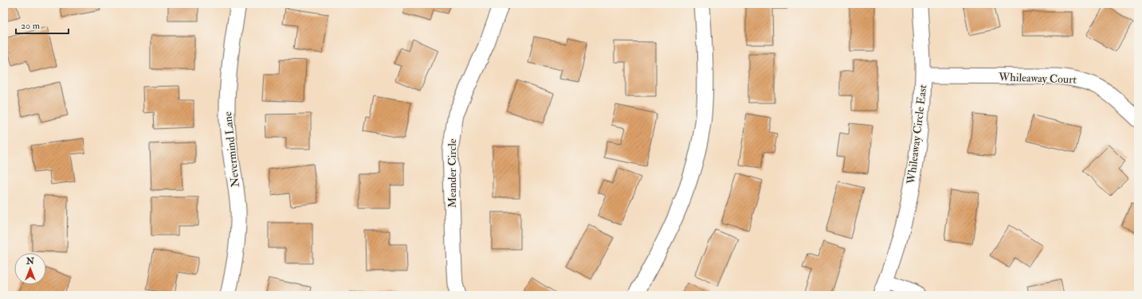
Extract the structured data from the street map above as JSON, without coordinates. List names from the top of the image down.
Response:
{
  "streets": {
    "street": [
      "Whileaway Court",
      "Whileaway Circle East",
      "Nevermind Lane",
      "Meander Circle"
    ]
  },
  "crossings": [
    ["Whileaway Court", "Whileaway Circle East"]
  ],
  "scale_bar": "20 m",
  "north": "top"
}
